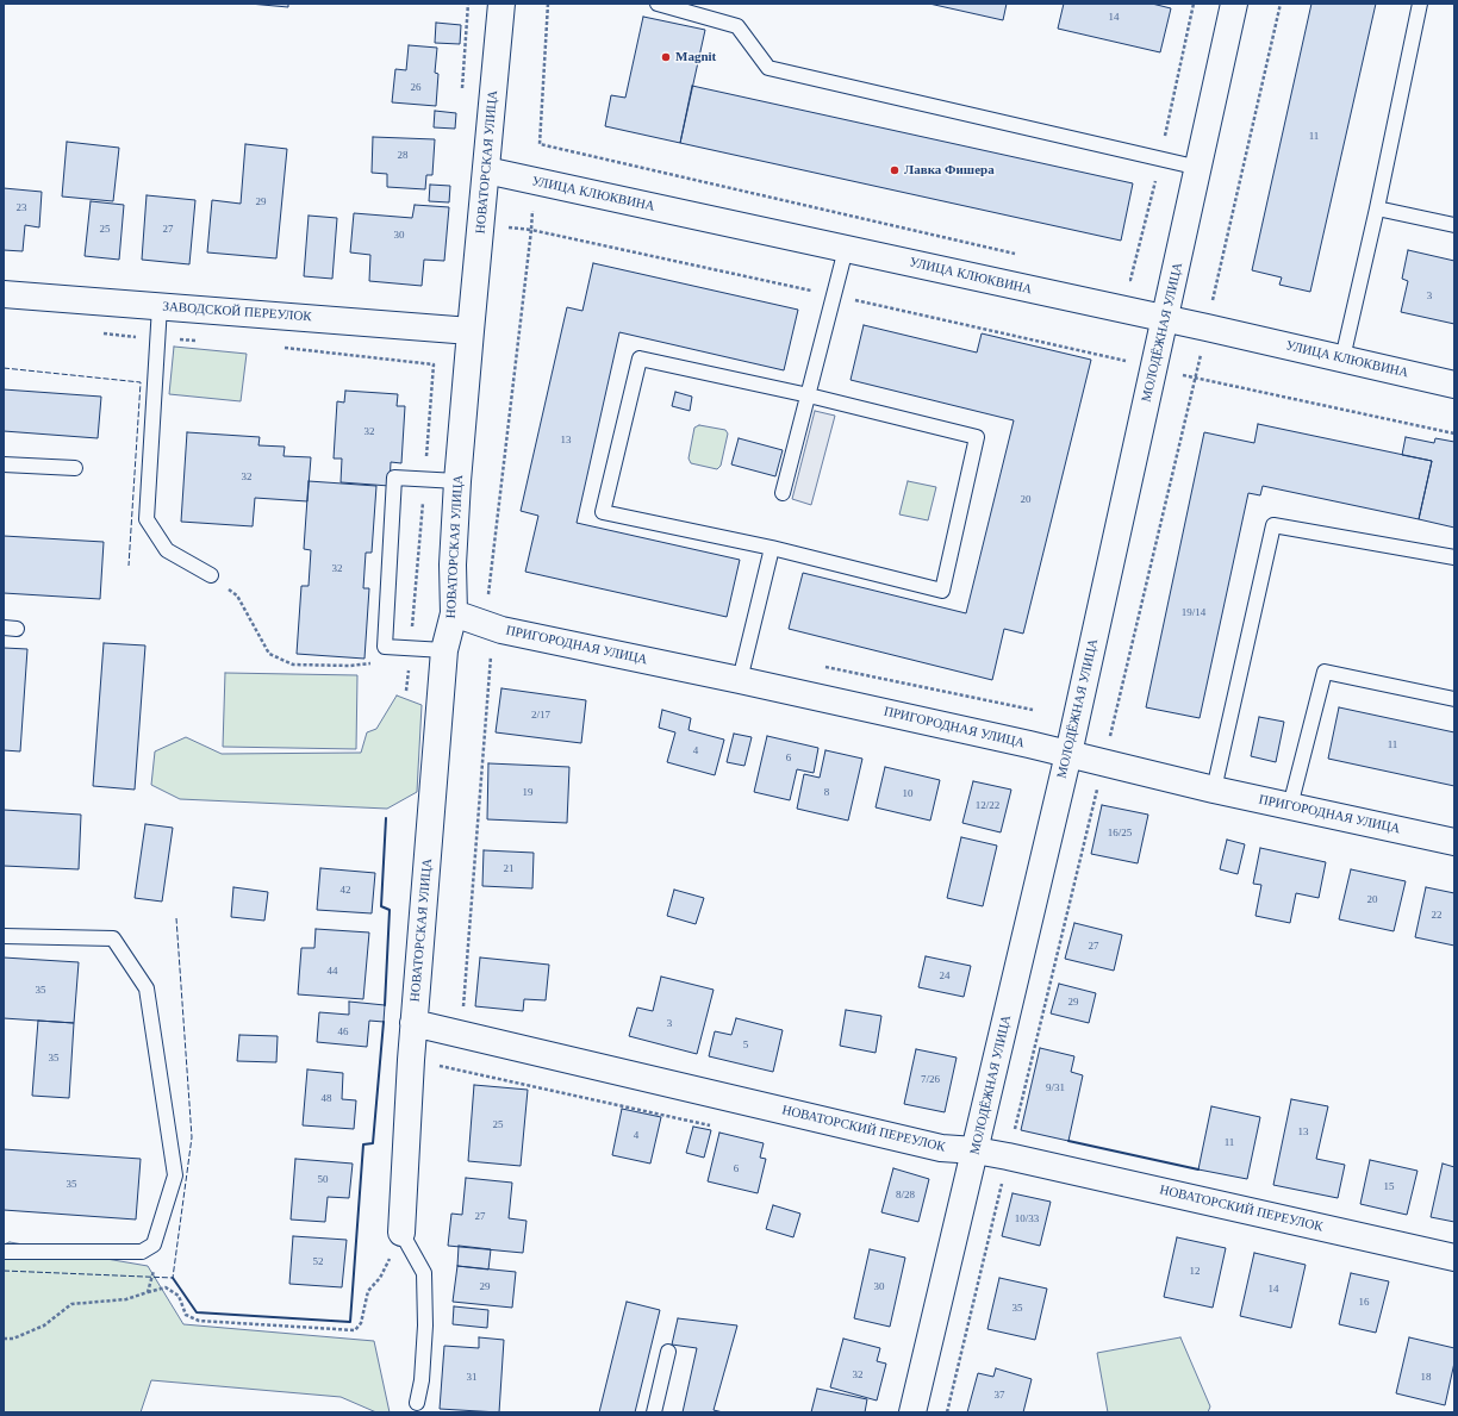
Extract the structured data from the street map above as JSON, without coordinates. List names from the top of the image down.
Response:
{
  "streets": {
    "street": [
      "НОВАТОРСКАЯ УЛИЦА",
      "УЛИЦА КЛЮКВИНА",
      "ЗАВОДСКОЙ ПЕРЕУЛОК",
      "МОЛОДЁЖНАЯ УЛИЦА",
      "ПРИГОРОДНАЯ УЛИЦА",
      "НОВАТОРСКИЙ ПЕРЕУЛОК"
    ]
  },
  "crossings": [
    ["НОВАТОРСКАЯ УЛИЦА", "УЛИЦА КЛЮКВИНА"],
    ["НОВАТОРСКАЯ УЛИЦА", "ЗАВОДСКОЙ ПЕРЕУЛОК"],
    ["НОВАТОРСКАЯ УЛИЦА", "ПРИГОРОДНАЯ УЛИЦА"],
    ["НОВАТОРСКАЯ УЛИЦА", "НОВАТОРСКИЙ ПЕРЕУЛОК"],
    ["УЛИЦА КЛЮКВИНА", "МОЛОДЁЖНАЯ УЛИЦА"],
    ["МОЛОДЁЖНАЯ УЛИЦА", "ПРИГОРОДНАЯ УЛИЦА"],
    ["МОЛОДЁЖНАЯ УЛИЦА", "НОВАТОРСКИЙ ПЕРЕУЛОК"]
  ],
  "places": ["Magnit", "Лавка Фишера"],
  "house_numbers": [
    "14",
    "26",
    "11",
    "28",
    "29",
    "23",
    "25",
    "27",
    "30",
    "3",
    "32",
    "13",
    "32",
    "20",
    "32",
    "19/14",
    "2/17",
    "11",
    "4",
    "6",
    "19",
    "8",
    "10",
    "12/22",
    "16/25",
    "21",
    "42",
    "20",
    "22",
    "27",
    "44",
    "24",
    "35",
    "29",
    "3",
    "46",
    "5",
    "35",
    "7/26",
    "9/31",
    "48",
    "25",
    "13",
    "4",
    "11",
    "6",
    "50",
    "35",
    "15",
    "8/28",
    "27",
    "10/33",
    "52",
    "12",
    "29",
    "30",
    "14",
    "16",
    "35",
    "32",
    "31",
    "18",
    "37"
  ]
}
